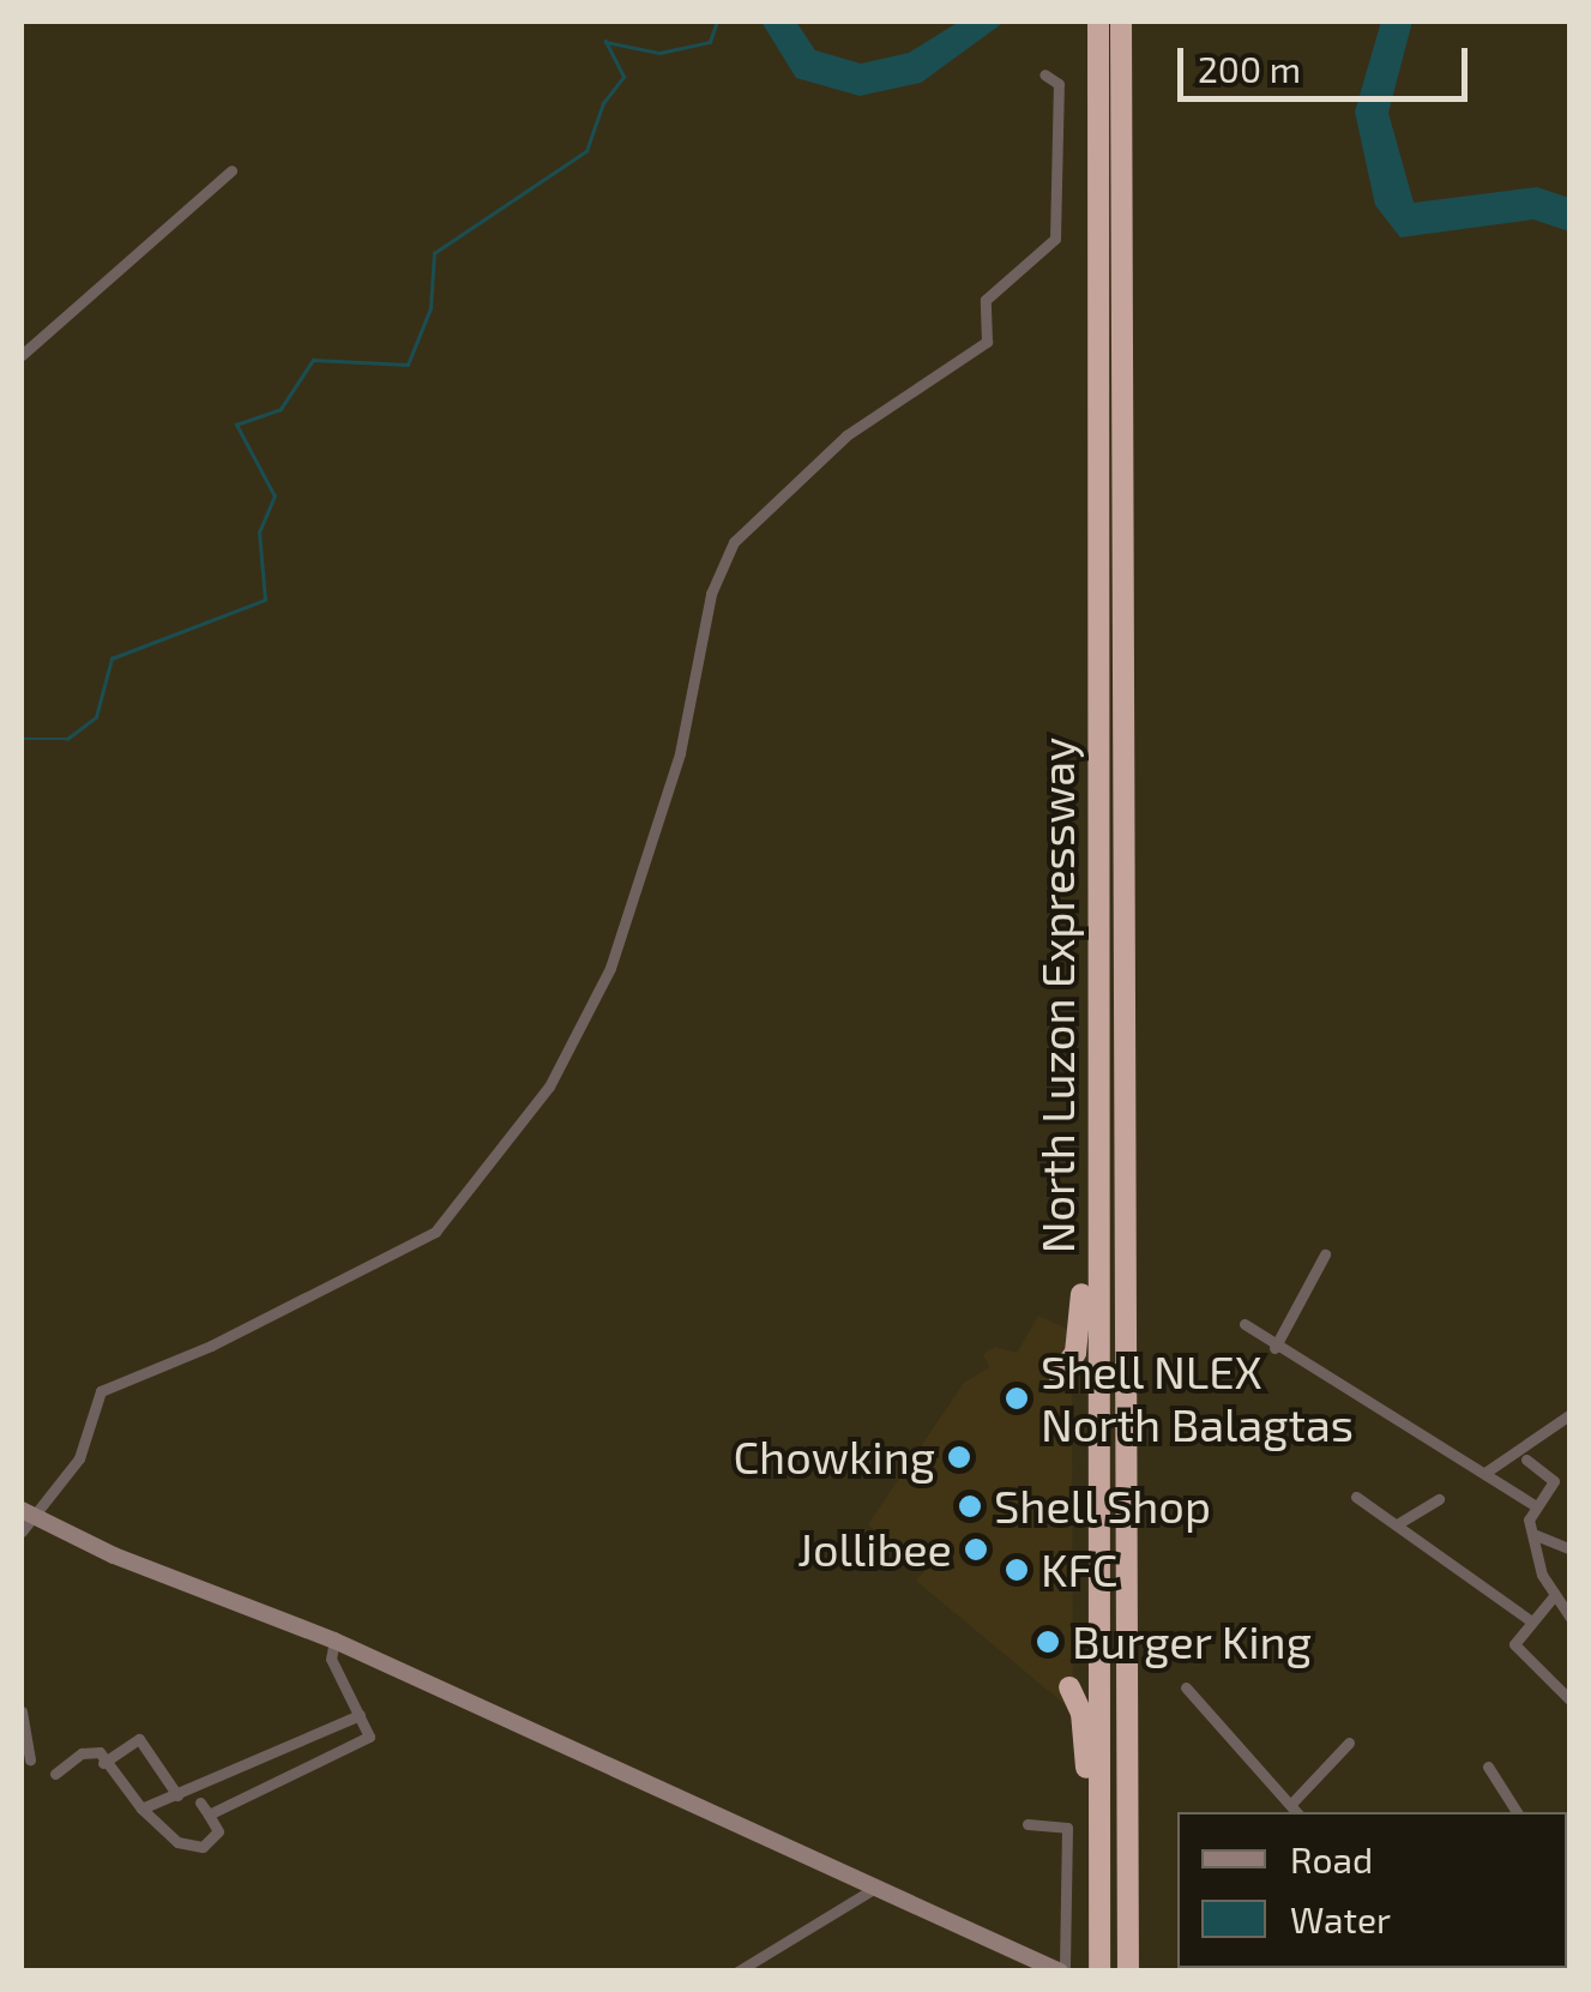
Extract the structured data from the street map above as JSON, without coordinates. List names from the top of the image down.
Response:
{
  "streets": {
    "highway": ["North Luzon Expressway"]
  },
  "places": [
    "Shell NLEX North Balagtas",
    "Chowking",
    "Shell Shop",
    "Jollibee",
    "KFC",
    "Burger King"
  ],
  "legend": ["Road", "Water"],
  "scale_bar": "200 m"
}
